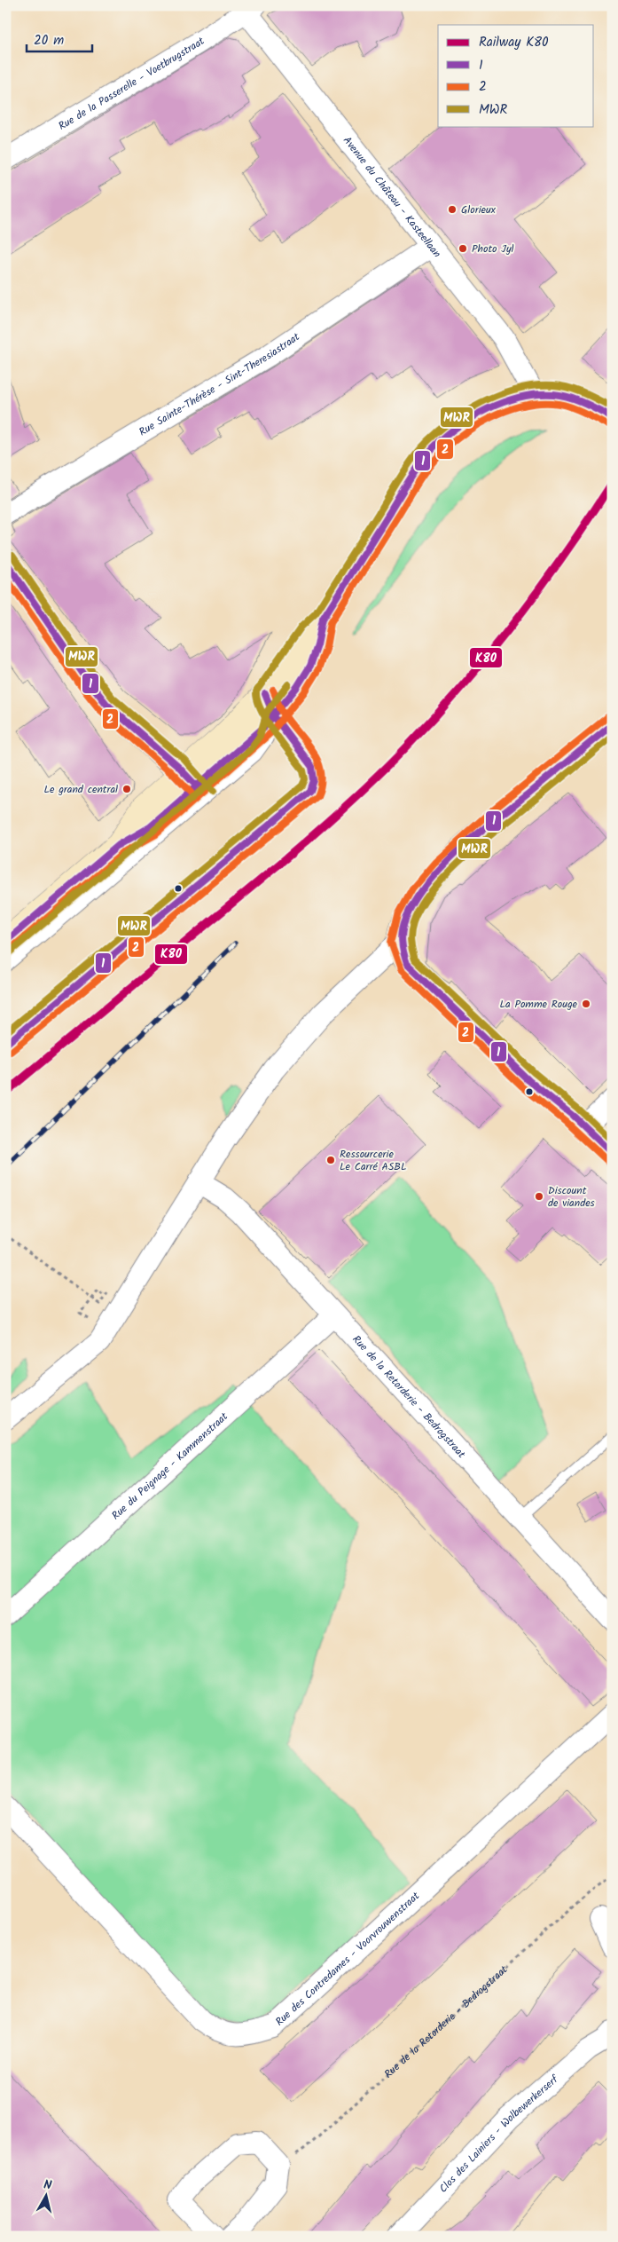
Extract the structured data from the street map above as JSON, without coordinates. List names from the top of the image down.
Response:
{
  "streets": {
    "street": [
      "Rue de la Passerelle - Voetbrugstraat",
      "Avenue du Château - Kasteellaan",
      "Rue Sainte-Thérèse - Sint-Theresiastraat",
      "Rue de la Retorderie - Bedrogstraat",
      "Rue du Peignage - Kammenstraat",
      "Rue des Contredames - Voorvrouwenstraat",
      "Clos des Lainiers - Wolbewerkerserf"
    ]
  },
  "crossings": [
    ["Rue de la Passerelle - Voetbrugstraat", "Avenue du Château - Kasteellaan"],
    ["Avenue du Château - Kasteellaan", "Rue Sainte-Thérèse - Sint-Theresiastraat"],
    ["Rue de la Retorderie - Bedrogstraat", "Rue du Peignage - Kammenstraat"]
  ],
  "places": [
    "Glorieux",
    "Photo Jyl",
    "Le grand central",
    "La Pomme Rouge",
    "Ressourcerie Le Carré ASBL",
    "Discount de viandes"
  ],
  "lines": [
    "transit line MWR",
    "transit line 1",
    "transit line 2",
    "rail line K80"
  ],
  "legend": [
    "Railway K80",
    "1",
    "2",
    "MWR"
  ],
  "scale_bar": "20 m",
  "north": "top"
}
